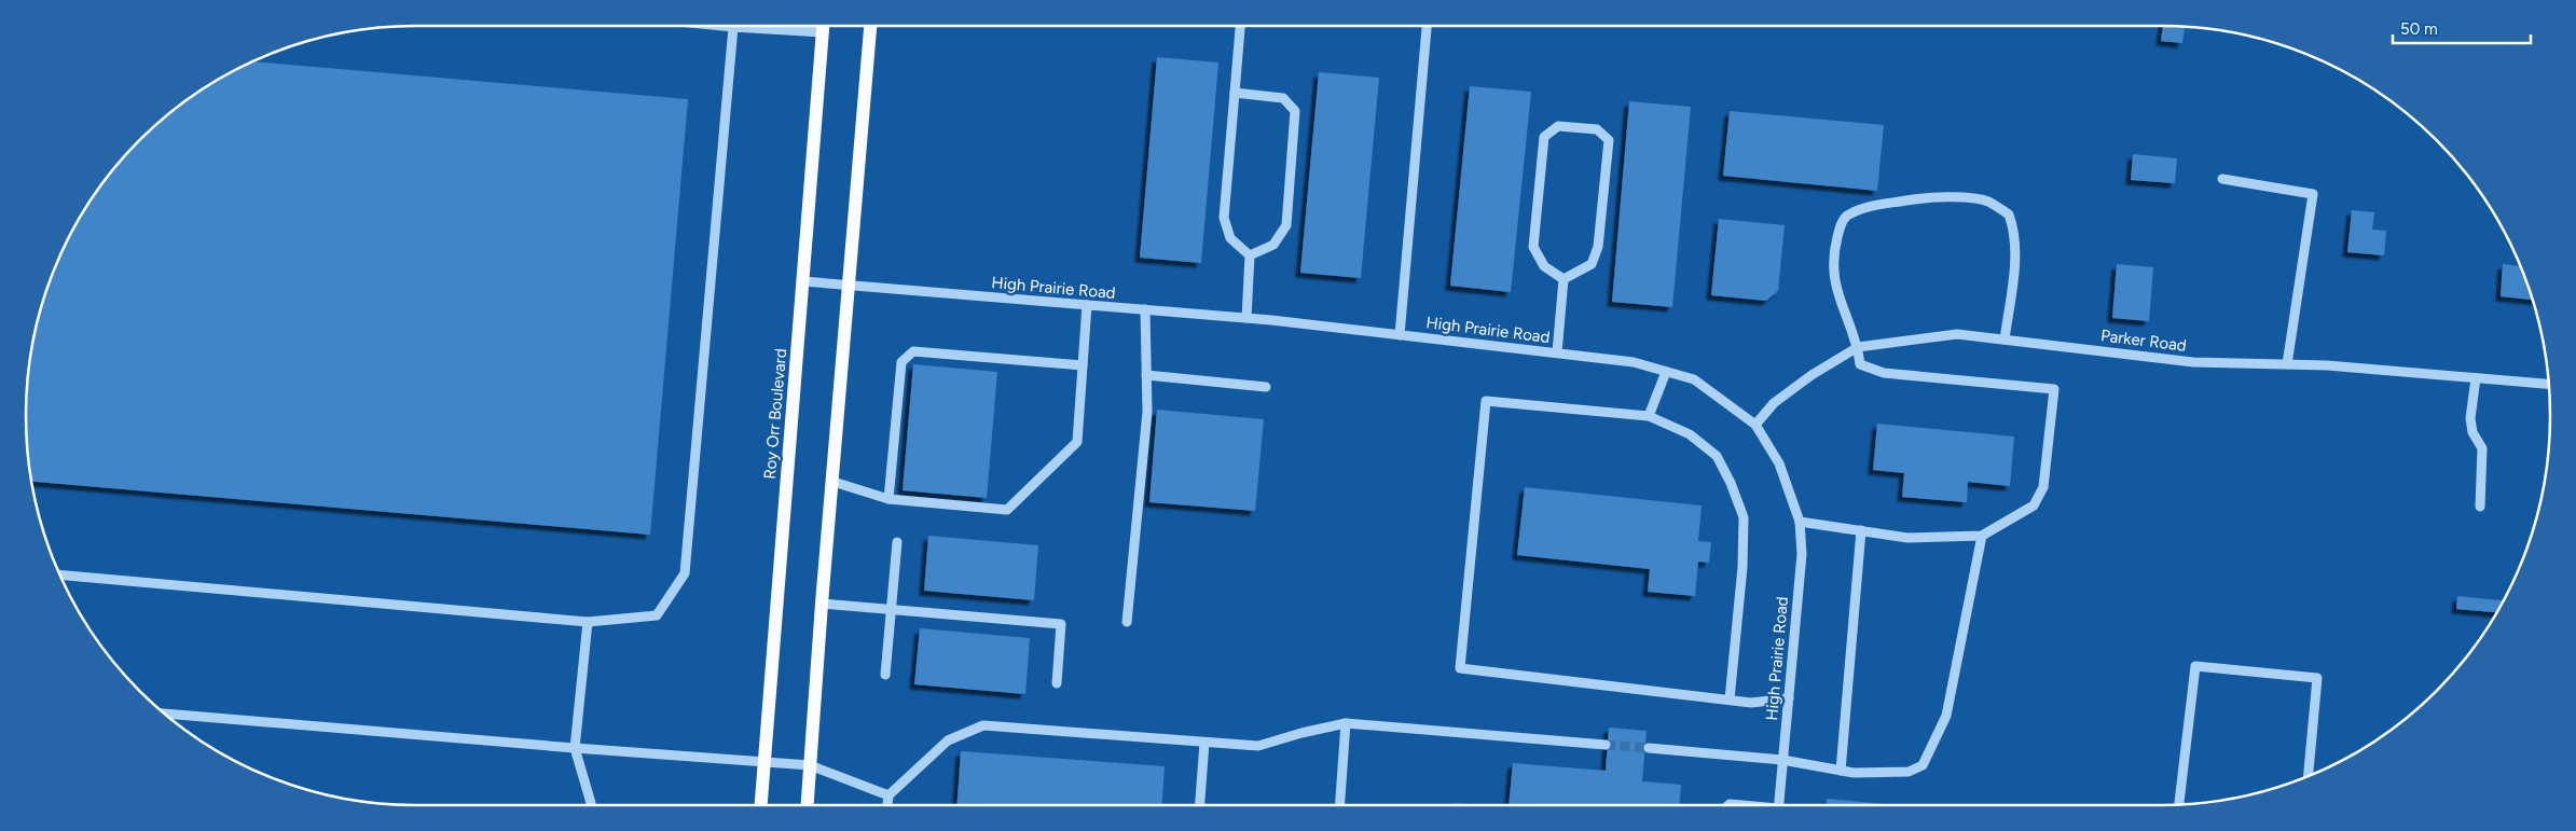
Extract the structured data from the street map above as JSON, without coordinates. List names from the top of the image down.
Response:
{
  "streets": {
    "main road": ["Roy Orr Boulevard"],
    "street": ["High Prairie Road", "Parker Road"]
  },
  "crossings": [
    ["High Prairie Road", "Parker Road"],
    ["High Prairie Road", "Roy Orr Boulevard"]
  ],
  "scale_bar": "50 m"
}
